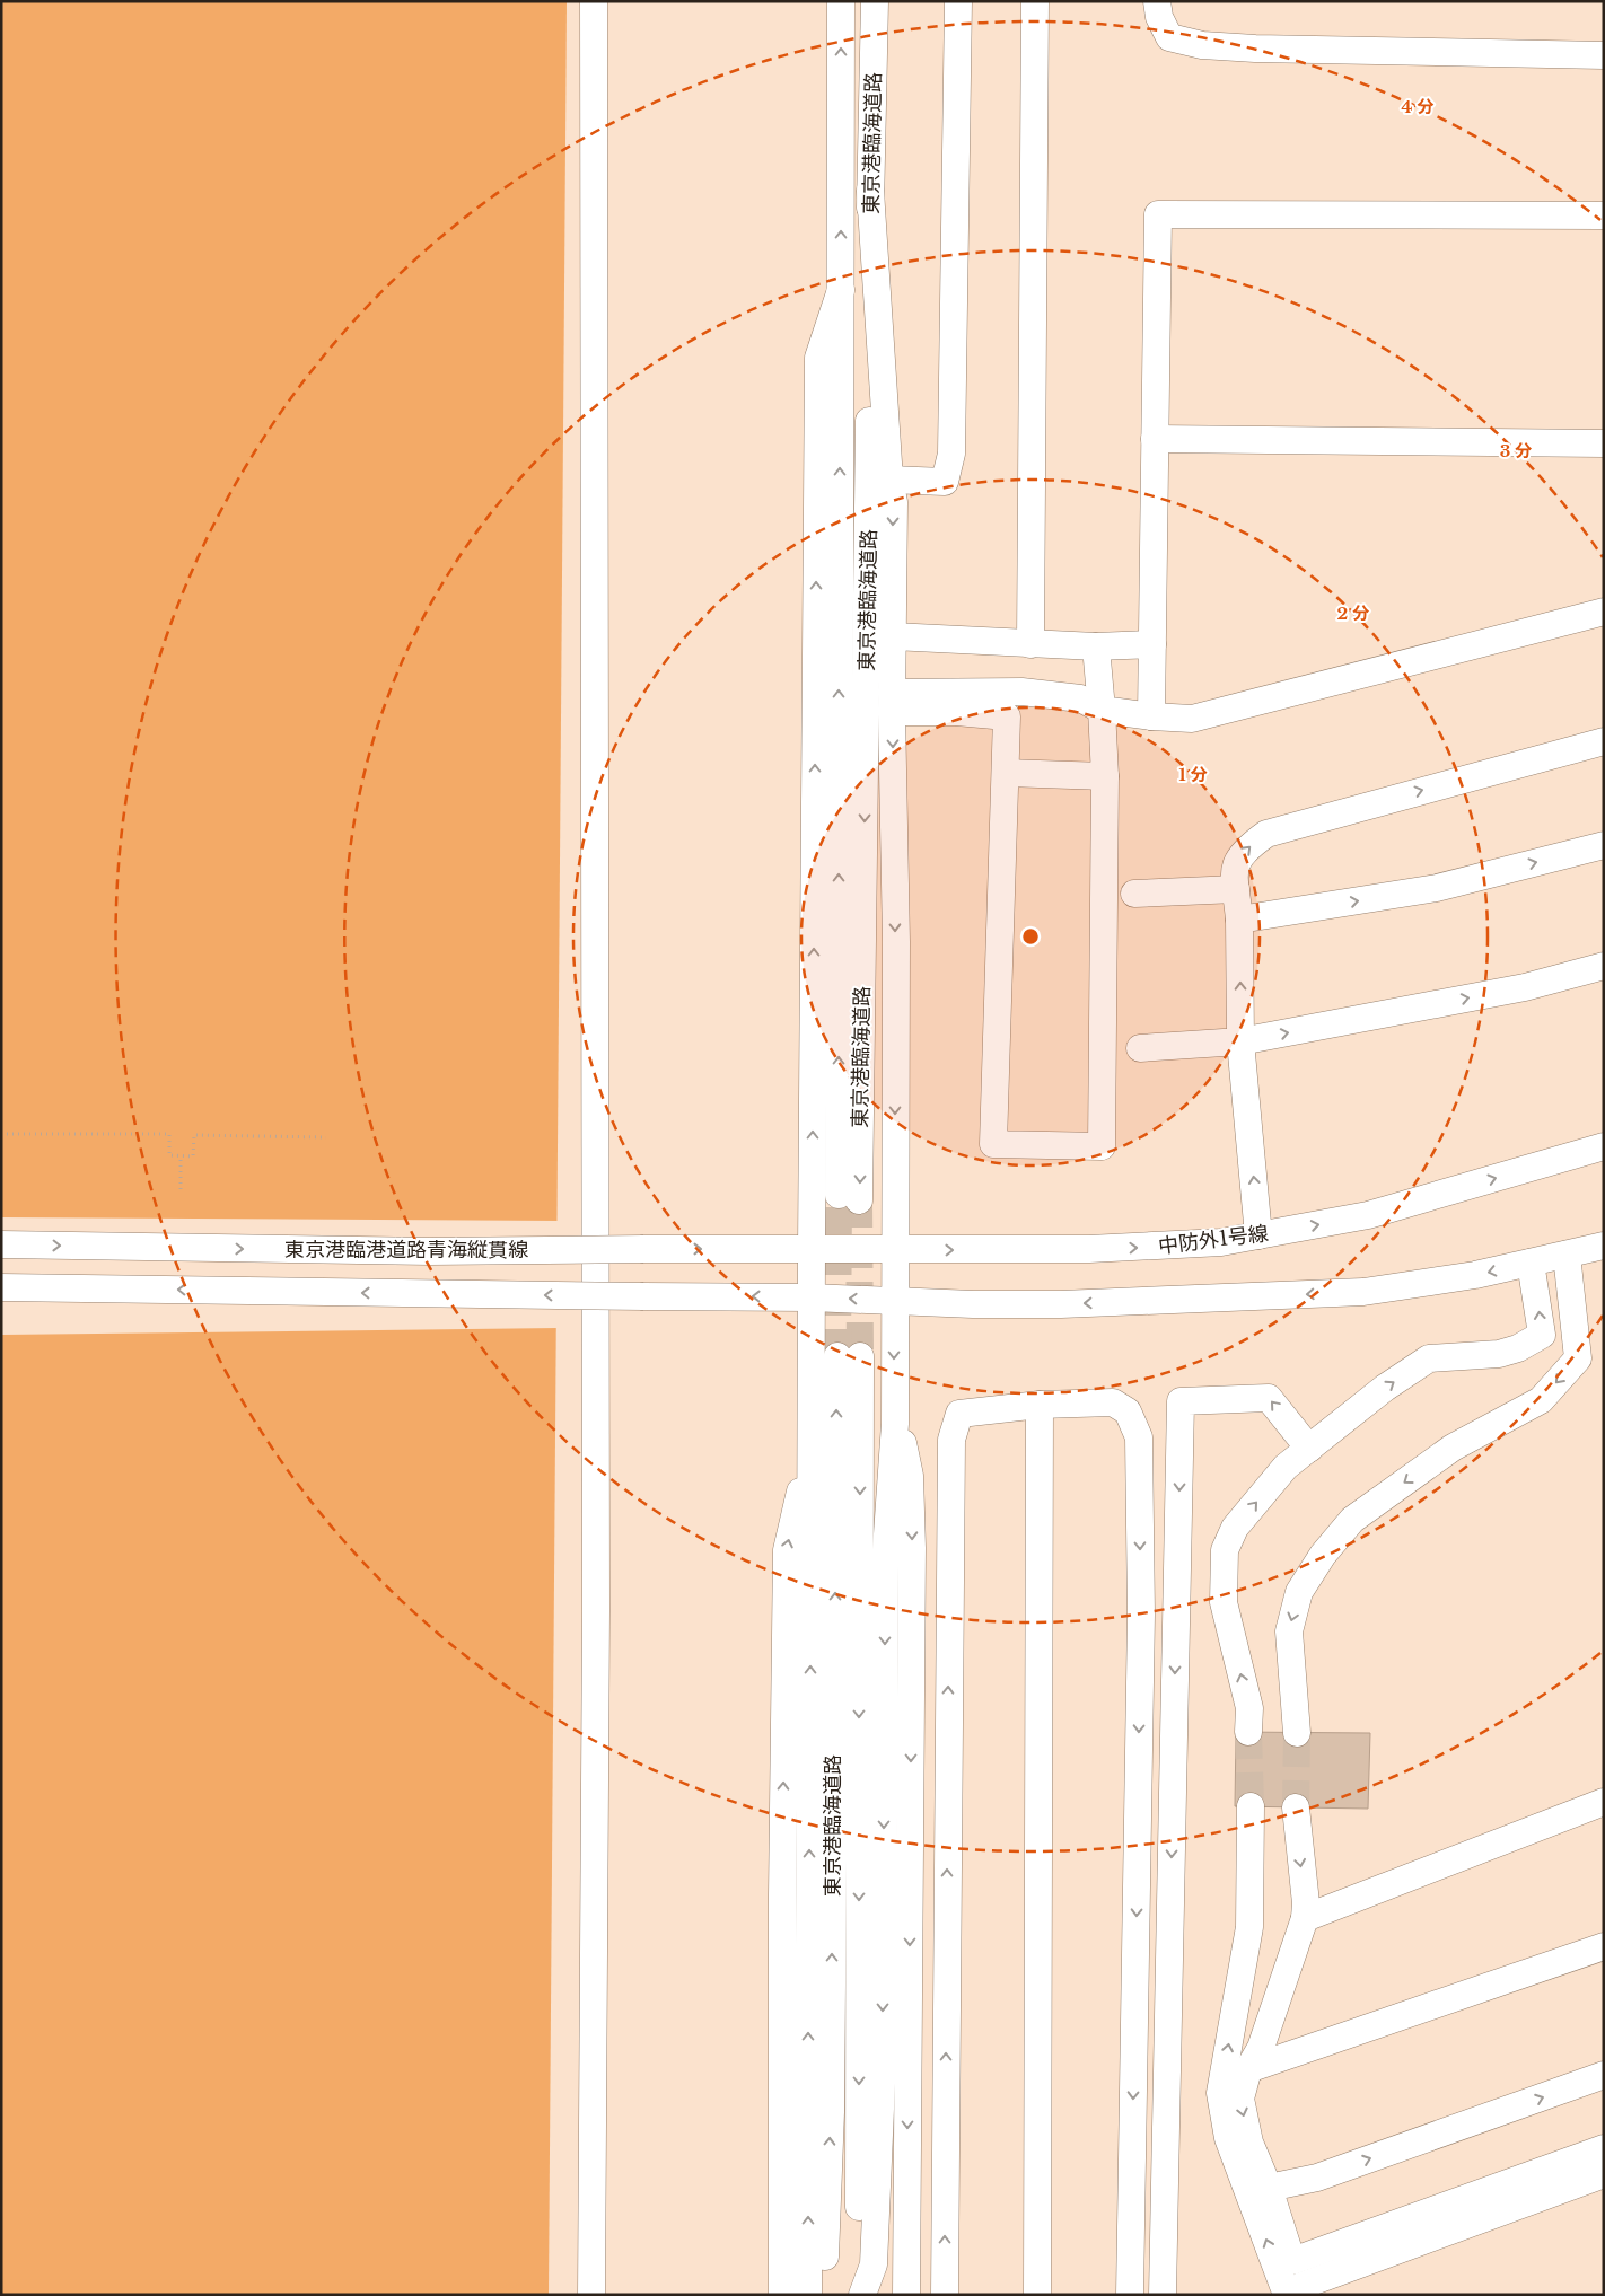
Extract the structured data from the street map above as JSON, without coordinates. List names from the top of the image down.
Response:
{
  "streets": {
    "street": ["東京港臨海道路", "中防外1号線", "東京港臨港道路青海縦貫線"]
  },
  "crossings": [
    ["中防外1号線", "東京港臨港道路青海縦貫線"]
  ],
  "rings": [
    "4 分",
    "3 分",
    "2 分",
    "1 分"
  ]
}
